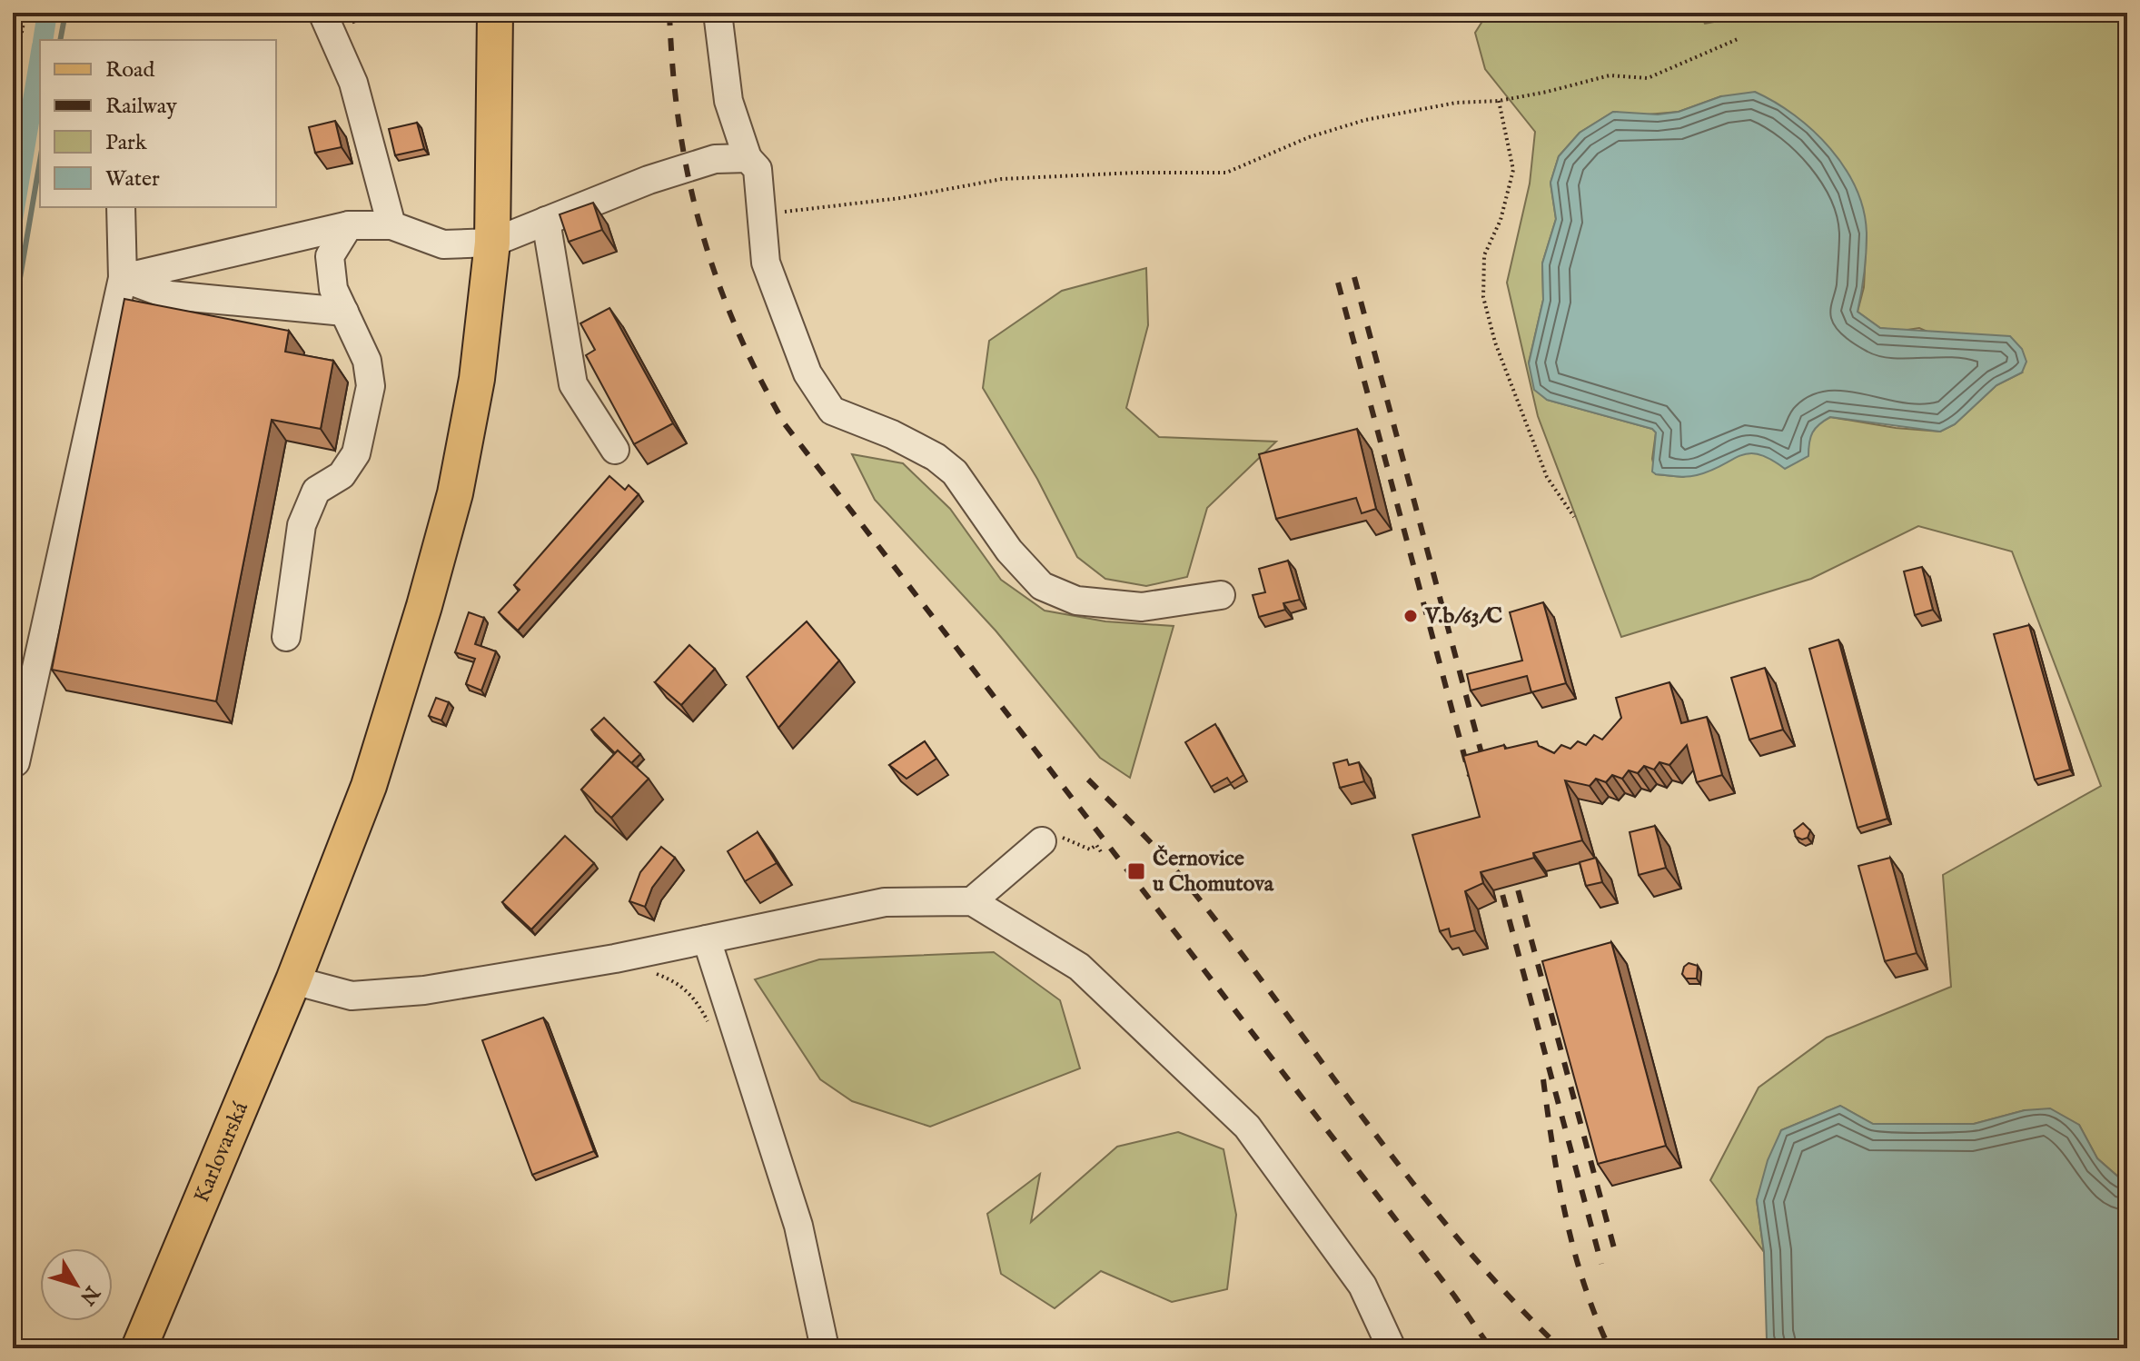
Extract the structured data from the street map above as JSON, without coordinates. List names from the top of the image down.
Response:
{
  "streets": {
    "main road": ["Karlovarská"]
  },
  "places": {
    "other": ["V.b/63/C"],
    "transit": ["Černovice u Chomutova"]
  },
  "legend": [
    "Road",
    "Railway",
    "Park",
    "Water"
  ],
  "north": "bottom right"
}
